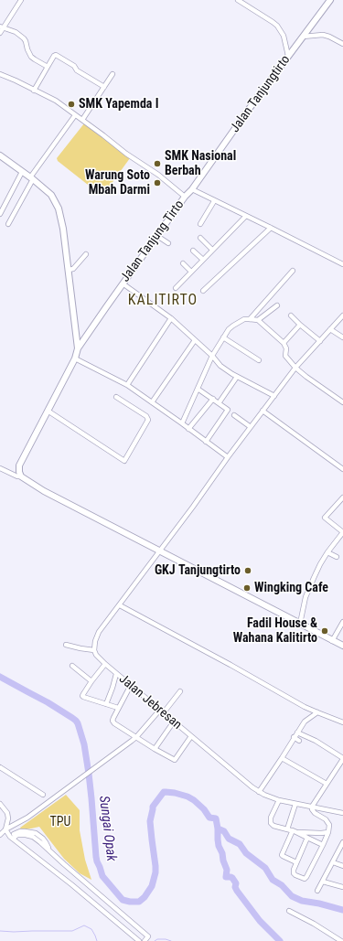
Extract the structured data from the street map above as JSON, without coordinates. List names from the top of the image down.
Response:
{
  "streets": {
    "street": ["Jalan Tanjungtirto", "Jalan Tanjung Tirto", "Jalan Jebresan"]
  },
  "crossings": [
    ["Jalan Tanjungtirto", "Jalan Tanjung Tirto"]
  ],
  "districts": ["KALITIRTO"],
  "water": ["Sungai Opak"],
  "parks": ["TPU"],
  "places": [
    "SMK Yapemda I",
    "SMK Nasional Berbah",
    "Warung Soto Mbah Darmi",
    "GKJ Tanjungtirto",
    "Wingking Cafe",
    "Fadil House & Wahana Kalitirto"
  ]
}
